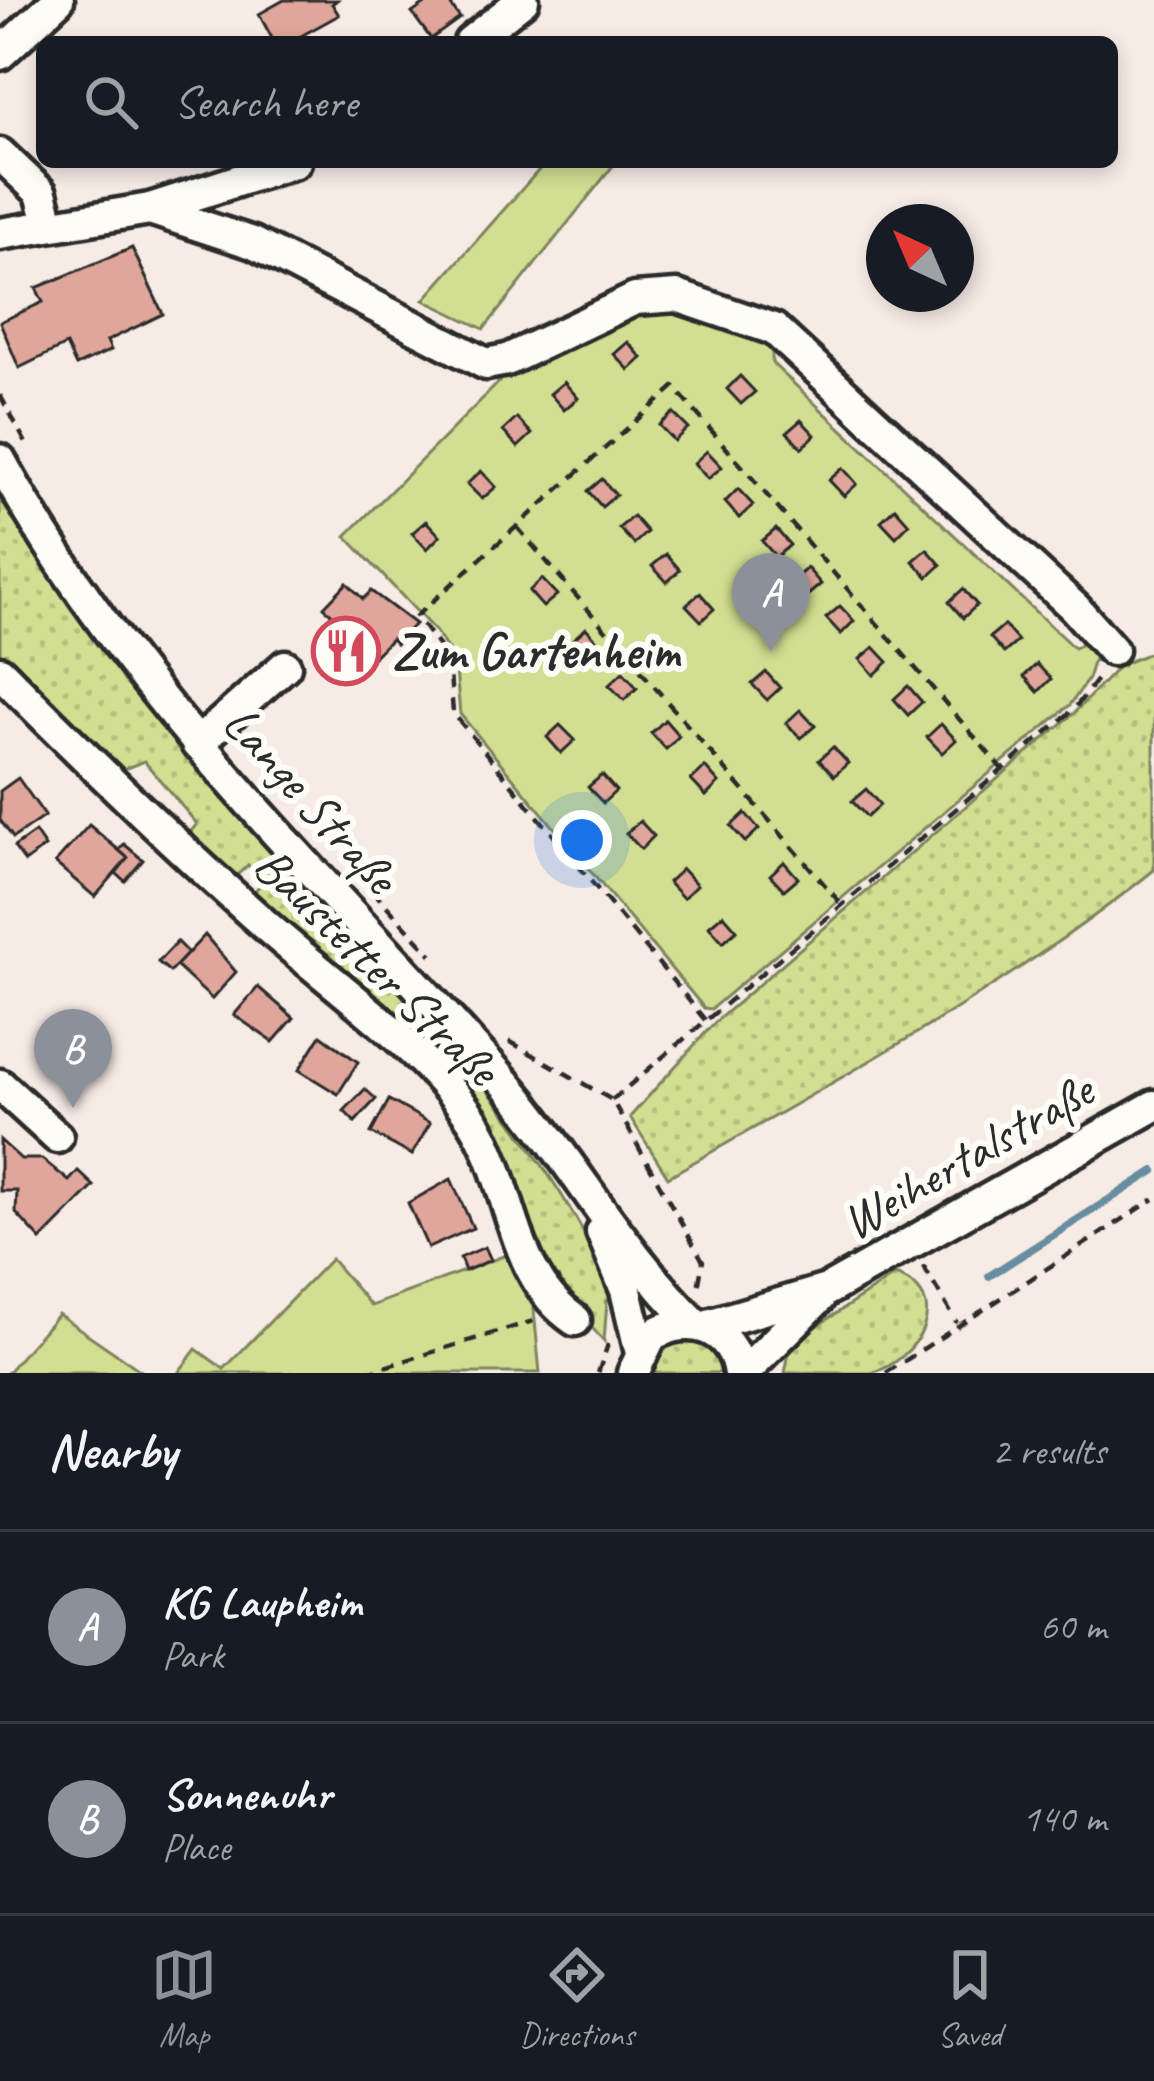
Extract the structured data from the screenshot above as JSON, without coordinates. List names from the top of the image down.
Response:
{
  "streets": {
    "street": ["Lange Straße", "Baustetter Straße", "Weihertalstraße"]
  },
  "crossings": [
    ["Lange Straße", "Weihertalstraße"]
  ],
  "places": {
    "restaurant": ["Zum Gartenheim"]
  },
  "north": "top left",
  "page": {
    "search": "Search here",
    "pins": ["A", "B"],
    "heading": ["Nearby", "2 results"],
    "list": [
      {
        "mark": "A",
        "name": "KG Laupheim",
        "note": "Park",
        "value": "60 m"
      },
      {
        "mark": "B",
        "name": "Sonnenuhr",
        "note": "Place",
        "value": "140 m"
      }
    ],
    "nav": ["Map", "Directions", "Saved"]
  }
}
